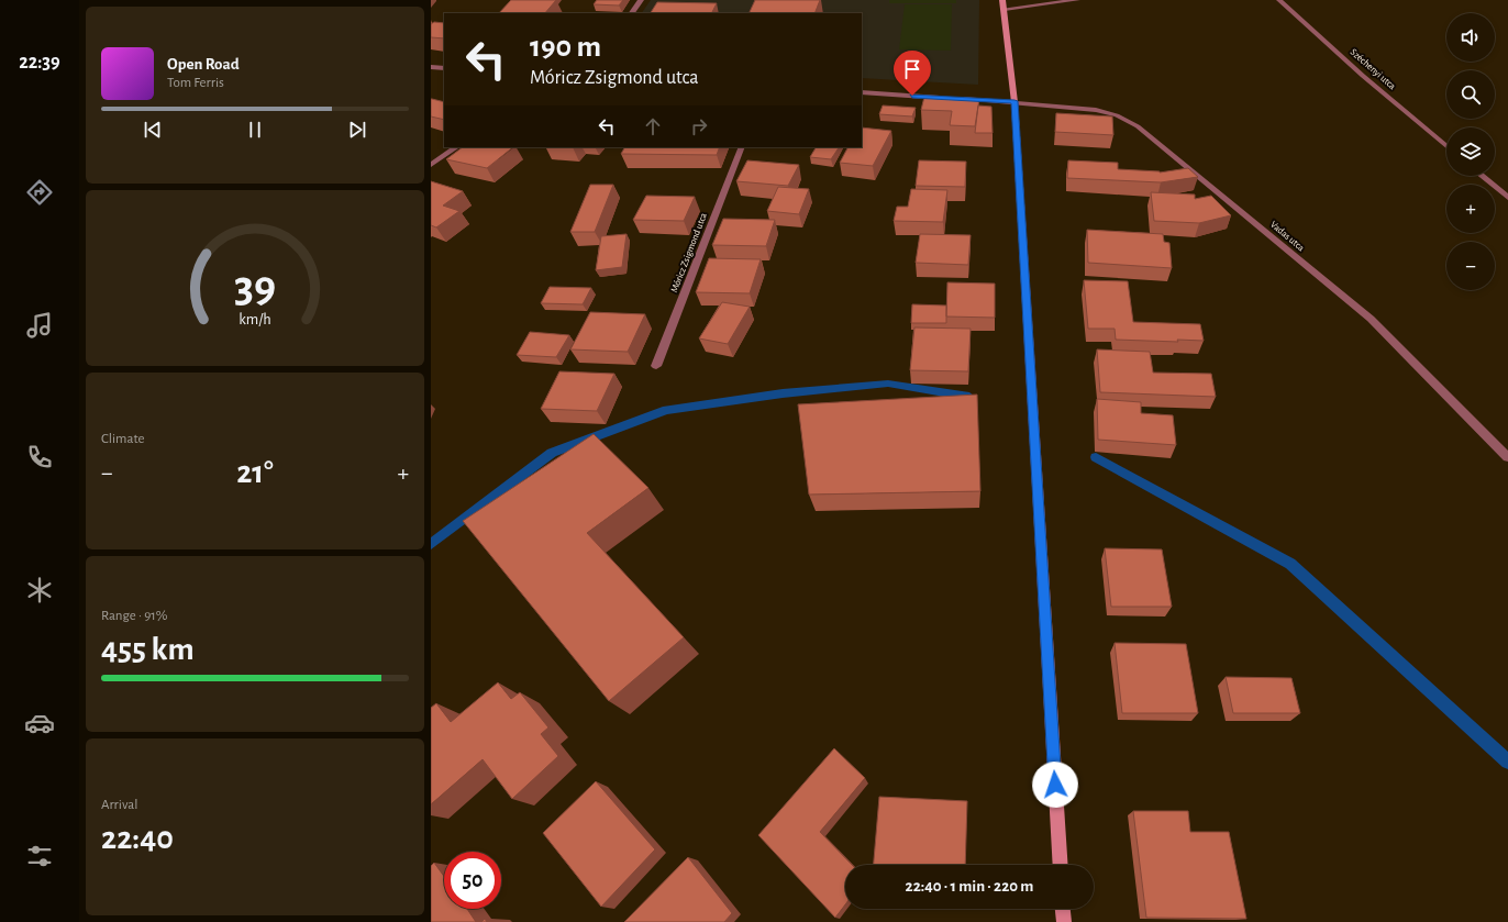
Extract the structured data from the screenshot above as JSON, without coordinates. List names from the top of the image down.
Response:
{
  "streets": {
    "street": ["Széchenyi utca", "Vadas utca", "Móricz Zsigmond utca"]
  },
  "page": {
    "tabs": "22:39",
    "map_buttons": ["+", "−"],
    "turn": ["190 m", "Móricz Zsigmond utca"],
    "song": ["Open Road", "Tom Ferris"],
    "tile": [
      "Climate",
      ["Range · 91%", "455 km"],
      ["Arrival", "22:40"]
    ],
    "heat": ["−", "21°", "+"],
    "limit": "50",
    "trip": "22:40 · 1 min · 220 m",
    "gauge": ["39", "km/h"]
  }
}
